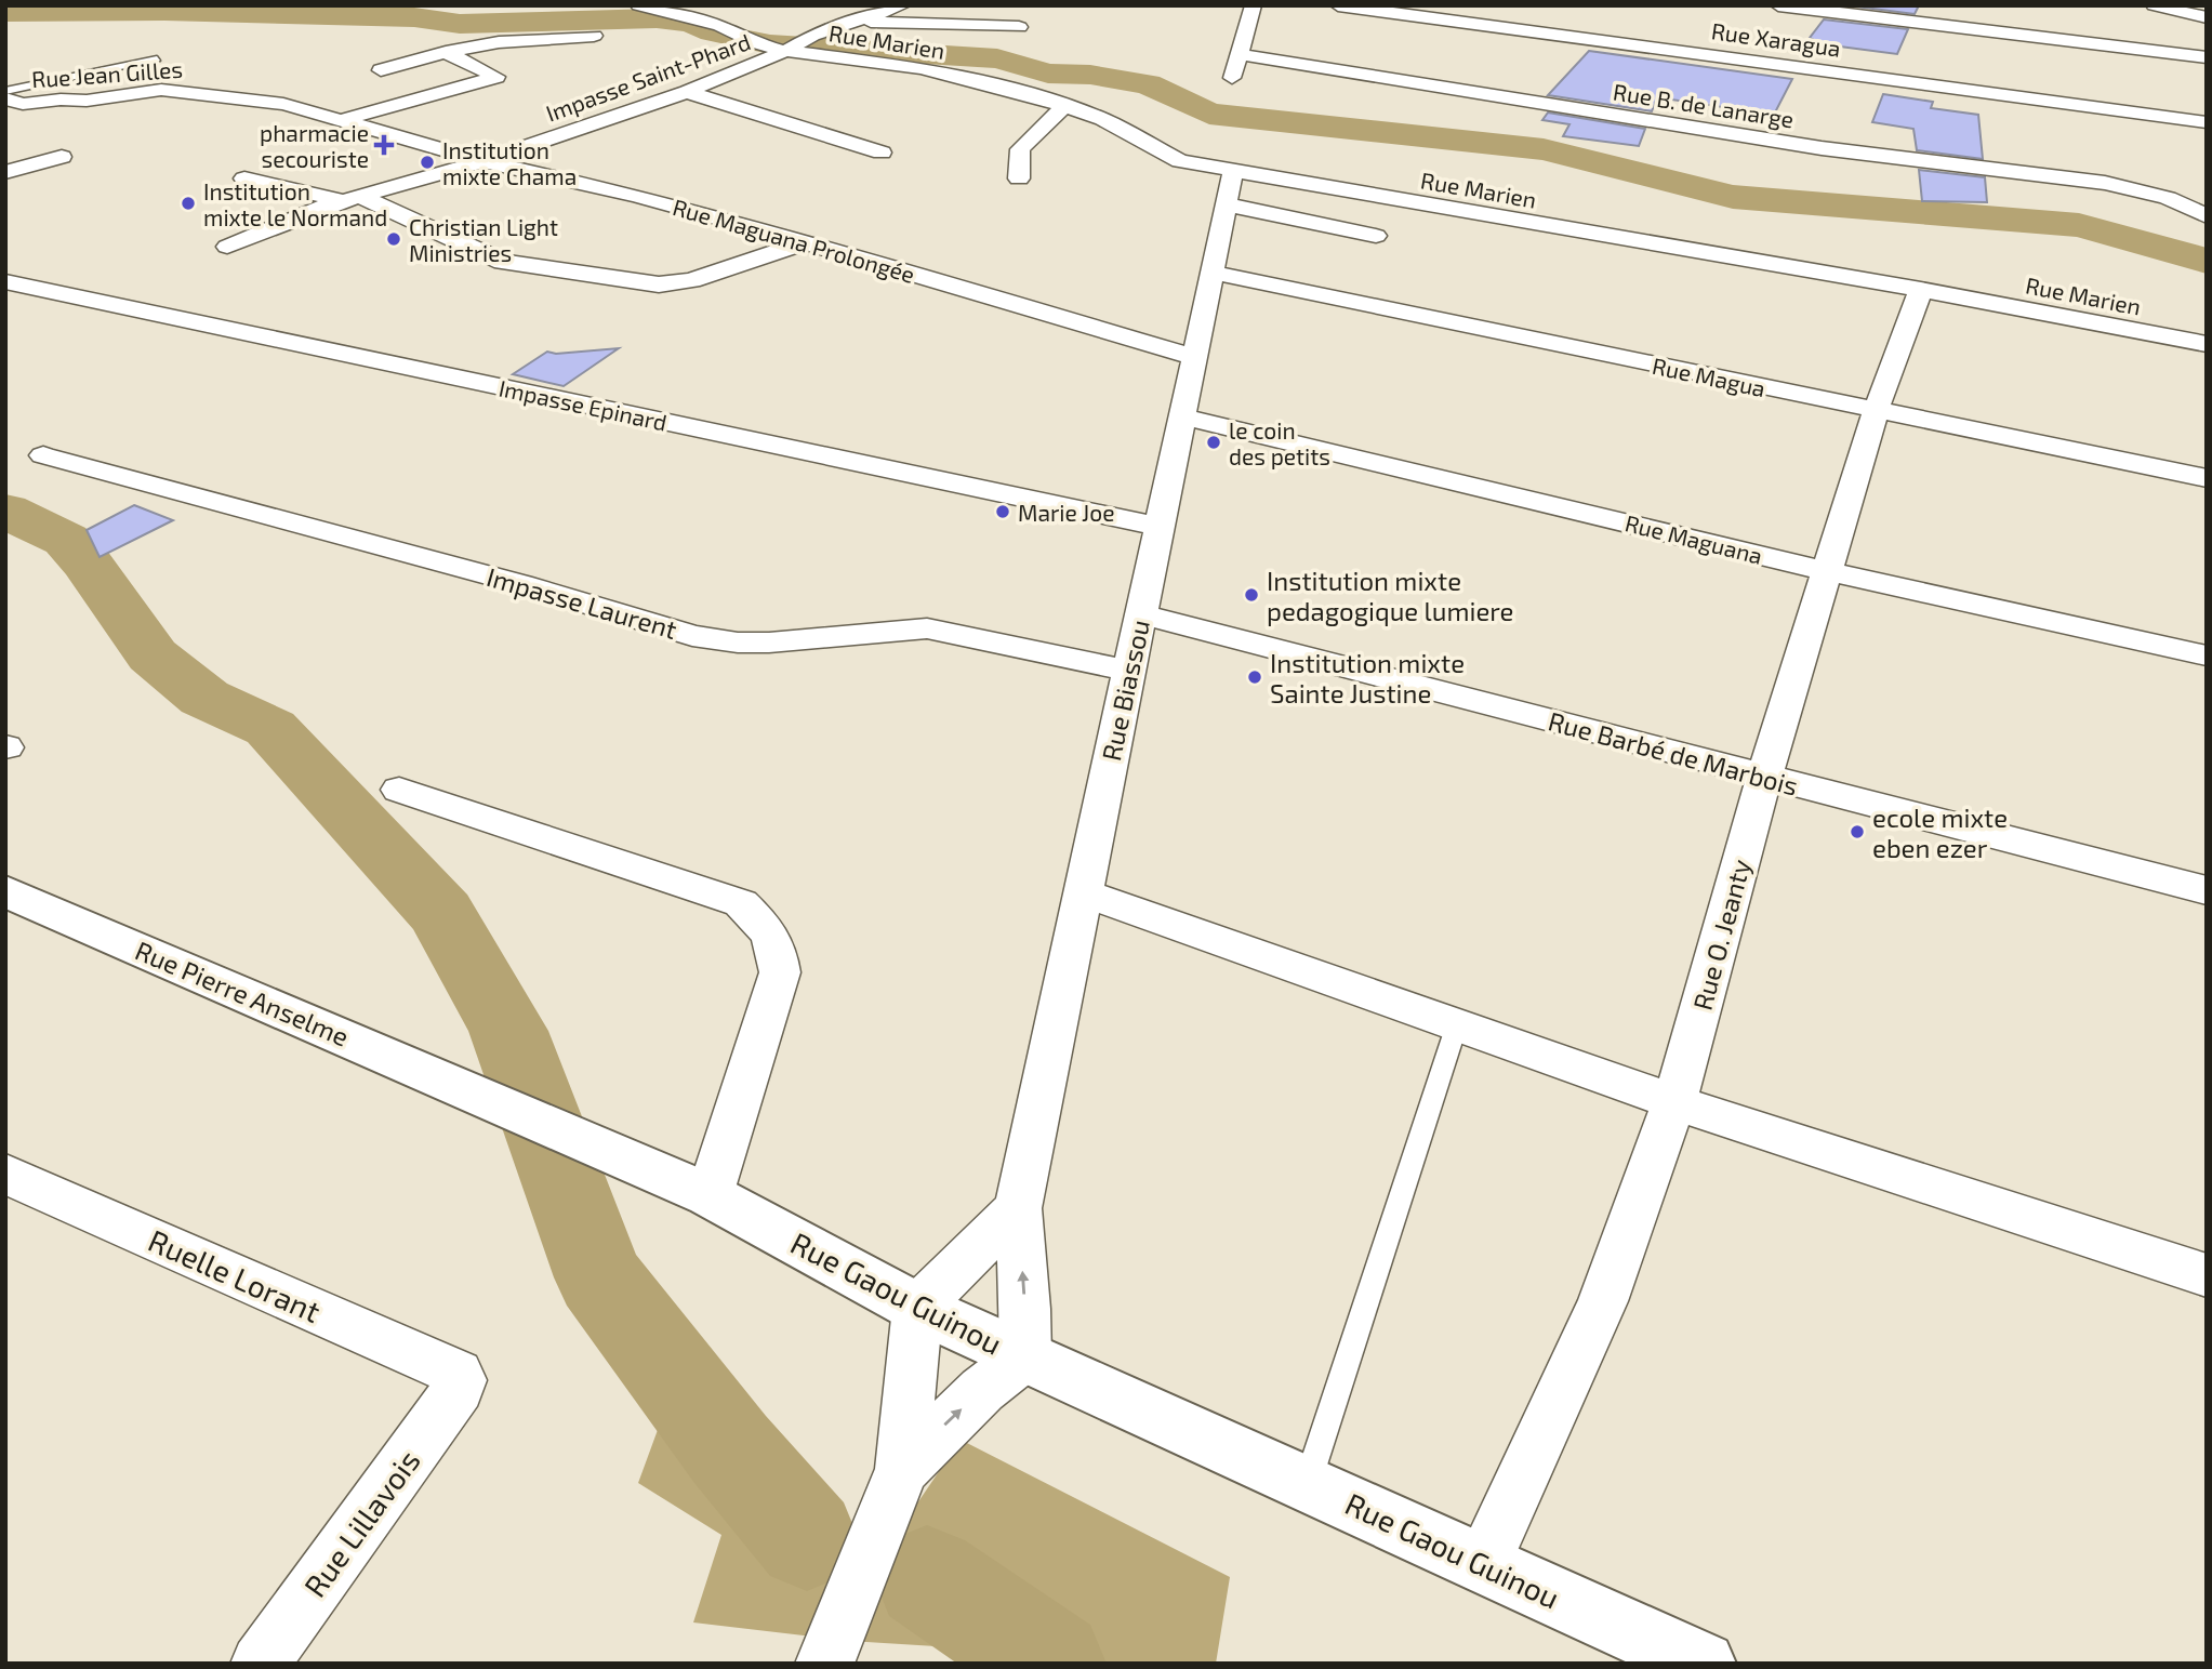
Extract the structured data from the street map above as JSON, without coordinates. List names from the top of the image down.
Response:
{
  "streets": {
    "street": [
      "Rue Xaragua",
      "Rue Marien",
      "Rue Jean Gilles",
      "Impasse Saint-Phard",
      "Rue B. de Lanarge",
      "Rue Maguana Prolongée",
      "Rue Magua",
      "Impasse Epinard",
      "Rue Maguana",
      "Impasse Laurent",
      "Rue Biassou",
      "Rue Barbé de Marbois",
      "Rue O. Jeanty",
      "Rue Pierre Anselme",
      "Ruelle Lorant",
      "Rue Gaou Guinou",
      "Rue Lillavois"
    ]
  },
  "crossings": [
    ["Rue Marien", "Impasse Saint-Phard"],
    ["Rue Marien", "Rue Biassou"],
    ["Rue Marien", "Rue O. Jeanty"],
    ["Rue Jean Gilles", "Rue Maguana Prolongée"],
    ["Impasse Saint-Phard", "Rue Maguana Prolongée"],
    ["Rue Maguana Prolongée", "Rue Biassou"],
    ["Rue Magua", "Rue Biassou"],
    ["Rue Magua", "Rue O. Jeanty"],
    ["Impasse Epinard", "Rue Biassou"],
    ["Rue Maguana", "Rue Biassou"],
    ["Rue Maguana", "Rue O. Jeanty"],
    ["Impasse Laurent", "Rue Biassou"],
    ["Rue Biassou", "Rue Barbé de Marbois"],
    ["Rue Biassou", "Rue Gaou Guinou"],
    ["Rue Barbé de Marbois", "Rue O. Jeanty"],
    ["Rue O. Jeanty", "Rue Gaou Guinou"],
    ["Rue Pierre Anselme", "Rue Gaou Guinou"],
    ["Ruelle Lorant", "Rue Lillavois"]
  ],
  "places": {
    "health": ["pharmacie secouriste"],
    "other": [
      "Institution mixte Chama",
      "Institution mixte le Normand",
      "Christian Light Ministries",
      "le coin des petits",
      "Marie Joe",
      "Institution mixte pedagogique lumiere",
      "Institution mixte Sainte Justine",
      "ecole mixte eben ezer"
    ]
  }
}
